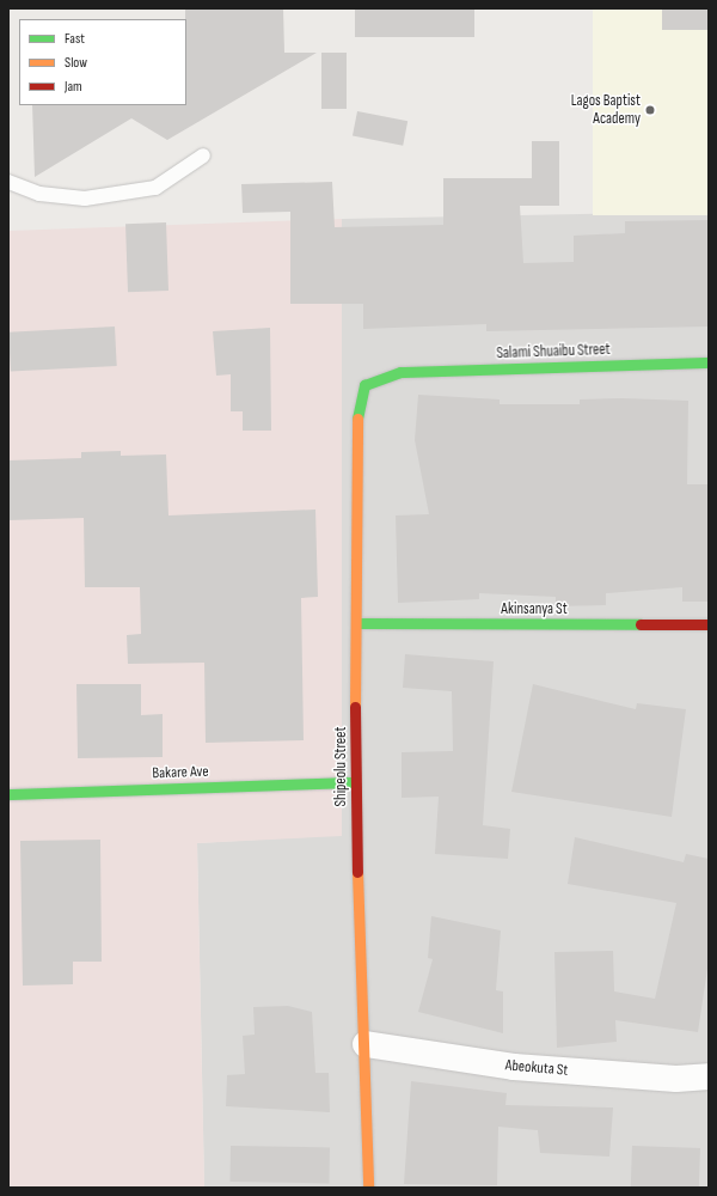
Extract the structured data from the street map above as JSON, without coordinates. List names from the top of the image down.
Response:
{
  "streets": {
    "street": [
      "Salami Shuaibu Street",
      "Akinsanya St",
      "Shipeolu Street",
      "Bakare Ave",
      "Abeokuta St"
    ]
  },
  "crossings": [
    ["Salami Shuaibu Street", "Shipeolu Street"],
    ["Akinsanya St", "Shipeolu Street"],
    ["Shipeolu Street", "Bakare Ave"],
    ["Shipeolu Street", "Abeokuta St"]
  ],
  "places": ["Lagos Baptist Academy"],
  "legend": ["Fast", "Slow", "Jam"]
}
